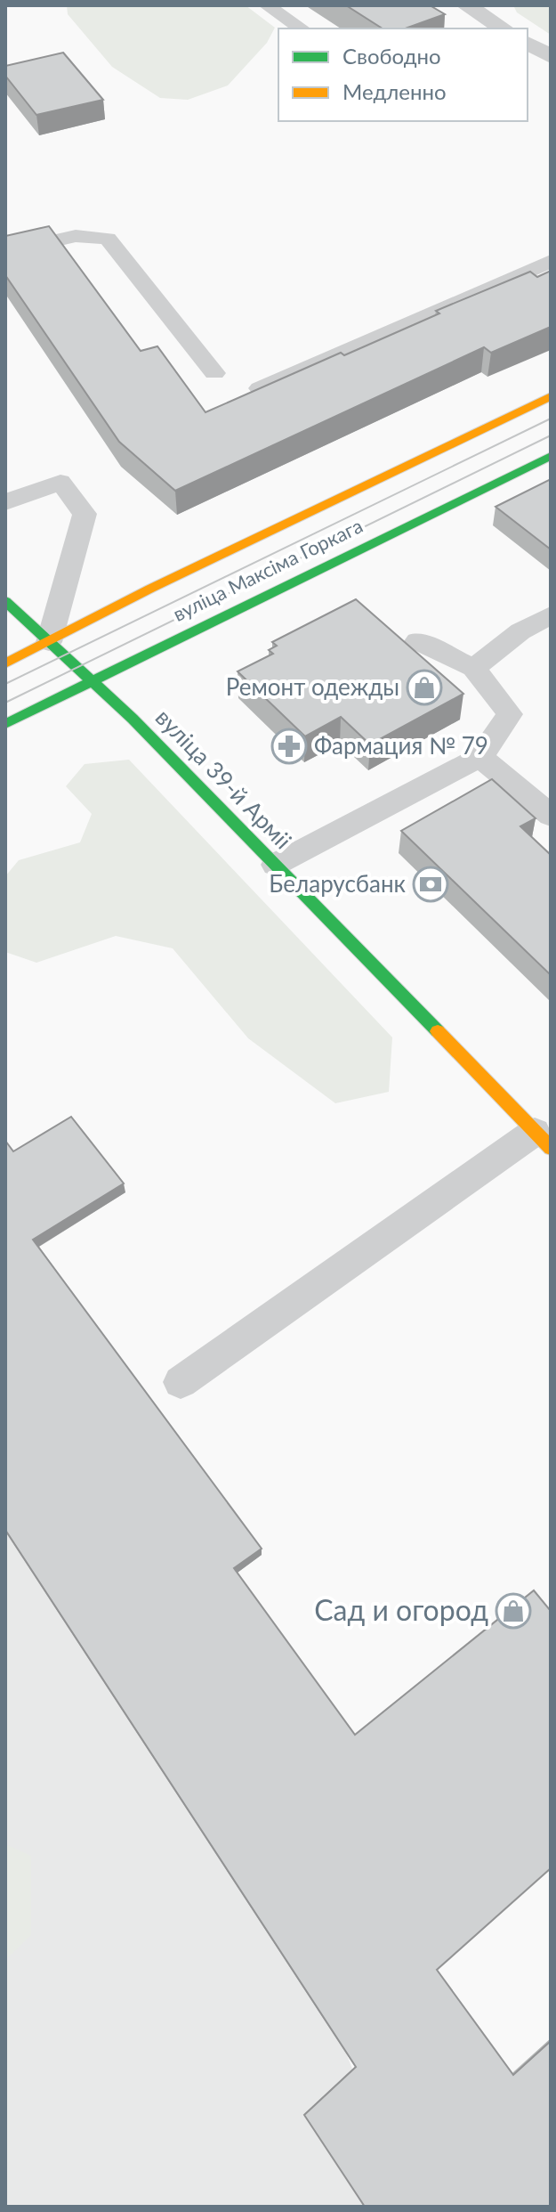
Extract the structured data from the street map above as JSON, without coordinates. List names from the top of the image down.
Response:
{
  "streets": {
    "main road": ["вуліца Максіма Горкага", "вуліца 39-й Арміі"]
  },
  "crossings": [
    ["вуліца Максіма Горкага", "вуліца 39-й Арміі"]
  ],
  "places": {
    "shop": ["Ремонт одежды", "Сад и огород"],
    "pharmacy": ["Фармация № 79"],
    "bank": ["Беларусбанк"]
  },
  "legend": ["Свободно", "Медленно"]
}
